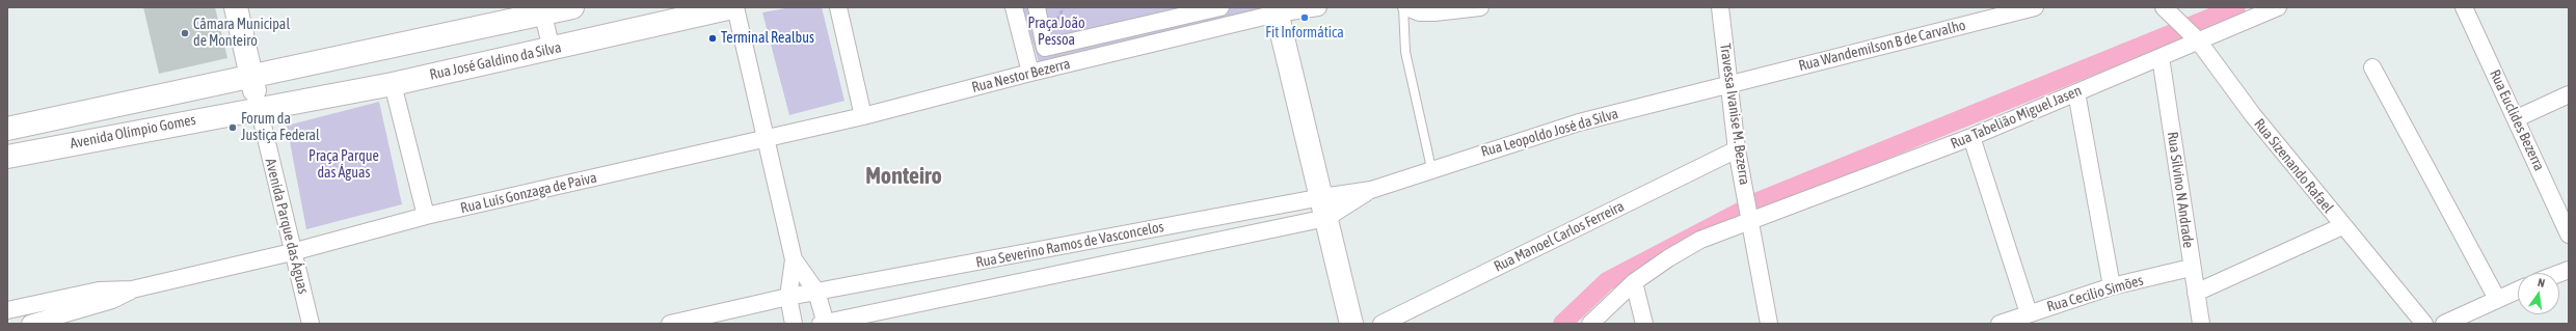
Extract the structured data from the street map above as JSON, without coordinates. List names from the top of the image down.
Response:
{
  "streets": {
    "main road": ["Rua José Galdino da Silva", "Avenida Olímpio Gomes", "Avenida Parque das Águas"],
    "street": [
      "Rua Wandemilson B de Carvalho",
      "Rua Nestor Bezerra",
      "Travessa Ivanise M. Bezerra",
      "Rua Tabelião Miguel Jasen",
      "Rua Euclides Bezerra",
      "Rua Leopoldo José da Silva",
      "Rua Sizenando Rafael",
      "Rua Silvino N Andrade",
      "Rua Luís Gonzaga de Paiva",
      "Rua Manoel Carlos Ferreira",
      "Rua Severino Ramos de Vasconcelos",
      "Rua Cecilio Simões"
    ]
  },
  "crossings": [
    ["Rua Wandemilson B de Carvalho", "Travessa Ivanise M. Bezerra"],
    ["Rua Wandemilson B de Carvalho", "Rua Leopoldo José da Silva"],
    ["Rua José Galdino da Silva", "Avenida Olímpio Gomes"],
    ["Rua José Galdino da Silva", "Avenida Parque das Águas"],
    ["Rua Nestor Bezerra", "Rua Luís Gonzaga de Paiva"],
    ["Travessa Ivanise M. Bezerra", "Rua Tabelião Miguel Jasen"],
    ["Travessa Ivanise M. Bezerra", "Rua Leopoldo José da Silva"],
    ["Travessa Ivanise M. Bezerra", "Rua Manoel Carlos Ferreira"],
    ["Rua Tabelião Miguel Jasen", "Rua Sizenando Rafael"],
    ["Rua Tabelião Miguel Jasen", "Rua Silvino N Andrade"],
    ["Avenida Olímpio Gomes", "Avenida Parque das Águas"],
    ["Rua Leopoldo José da Silva", "Rua Severino Ramos de Vasconcelos"],
    ["Rua Silvino N Andrade", "Rua Cecilio Simões"],
    ["Rua Luís Gonzaga de Paiva", "Avenida Parque das Águas"]
  ],
  "districts": ["Monteiro"],
  "parks": ["Praça João Pessoa", "Praça Parque das Águas"],
  "places": [
    "Fit Informática",
    "Câmara Municipal de Monteiro",
    "Terminal Realbus",
    "Forum da Justiça Federal"
  ],
  "north": "top"
}
